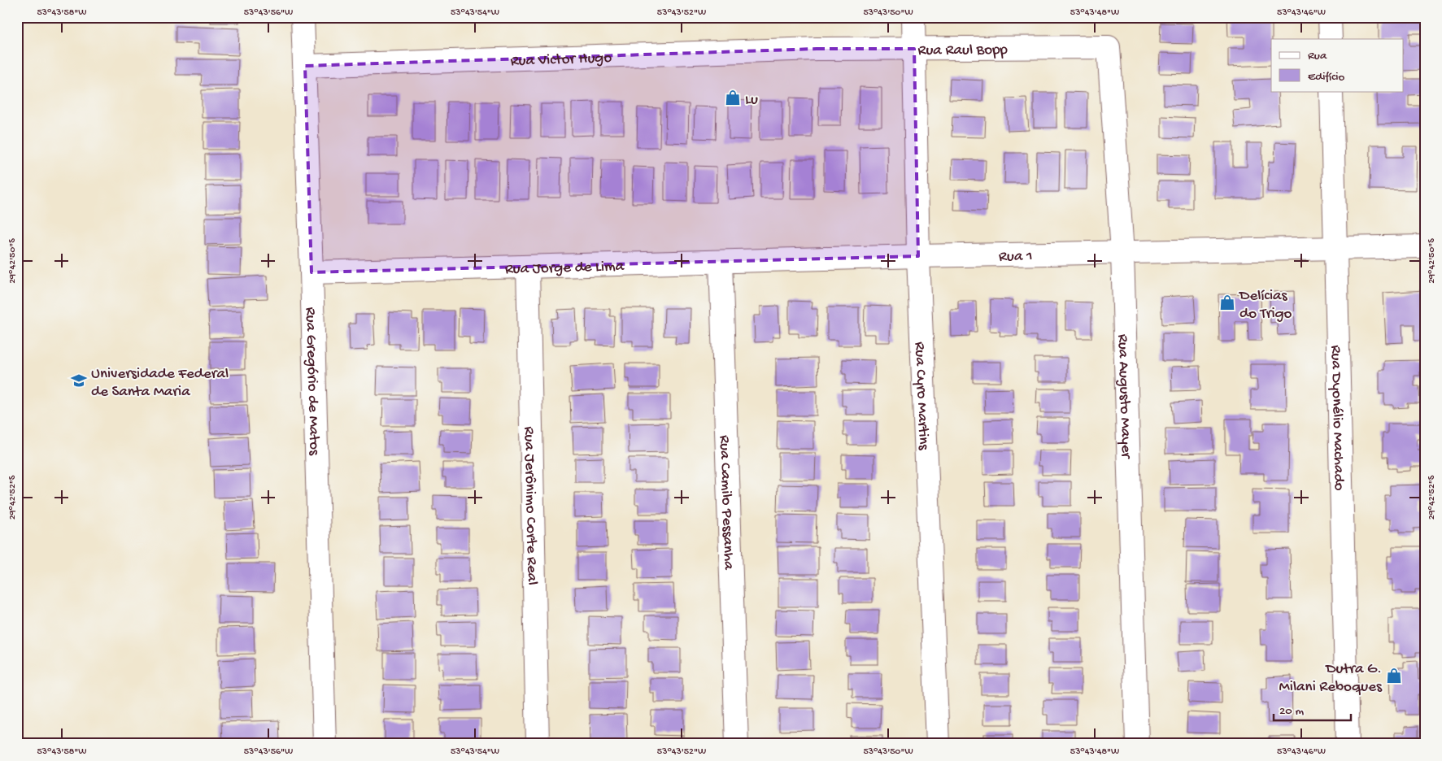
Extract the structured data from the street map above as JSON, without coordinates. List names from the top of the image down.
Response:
{
  "streets": {
    "street": [
      "Rua Raul Bopp",
      "Rua Victor Hugo",
      "Rua 1",
      "Rua Jorge de Lima",
      "Rua Gregório de Matos",
      "Rua Augusto Mayer",
      "Rua Cyro Martins",
      "Rua Dyonélio Machado",
      "Rua Camilo Pessanha",
      "Rua Jerônimo Corte Real"
    ]
  },
  "crossings": [
    ["Rua Raul Bopp", "Rua Victor Hugo"],
    ["Rua Raul Bopp", "Rua Augusto Mayer"],
    ["Rua Raul Bopp", "Rua Cyro Martins"],
    ["Rua Victor Hugo", "Rua Gregório de Matos"],
    ["Rua 1", "Rua Jorge de Lima"],
    ["Rua 1", "Rua Augusto Mayer"],
    ["Rua 1", "Rua Cyro Martins"],
    ["Rua 1", "Rua Dyonélio Machado"],
    ["Rua Jorge de Lima", "Rua Gregório de Matos"],
    ["Rua Jorge de Lima", "Rua Camilo Pessanha"],
    ["Rua Jorge de Lima", "Rua Jerônimo Corte Real"]
  ],
  "places": {
    "shop": ["Lu", "Delícias do Trigo", "Dutra G. Milani Reboques"],
    "school or university": ["Universidade Federal de Santa Maria"]
  },
  "legend": ["Rua", "Edifício"],
  "scale_bar": "20 m",
  "coordinates": [
    "53°43'58\"W",
    "53°43'56\"W",
    "53°43'54\"W",
    "53°43'52\"W",
    "53°43'50\"W",
    "53°43'48\"W",
    "53°43'46\"W",
    "29°42'50\"S",
    "29°42'52\"S"
  ]
}
